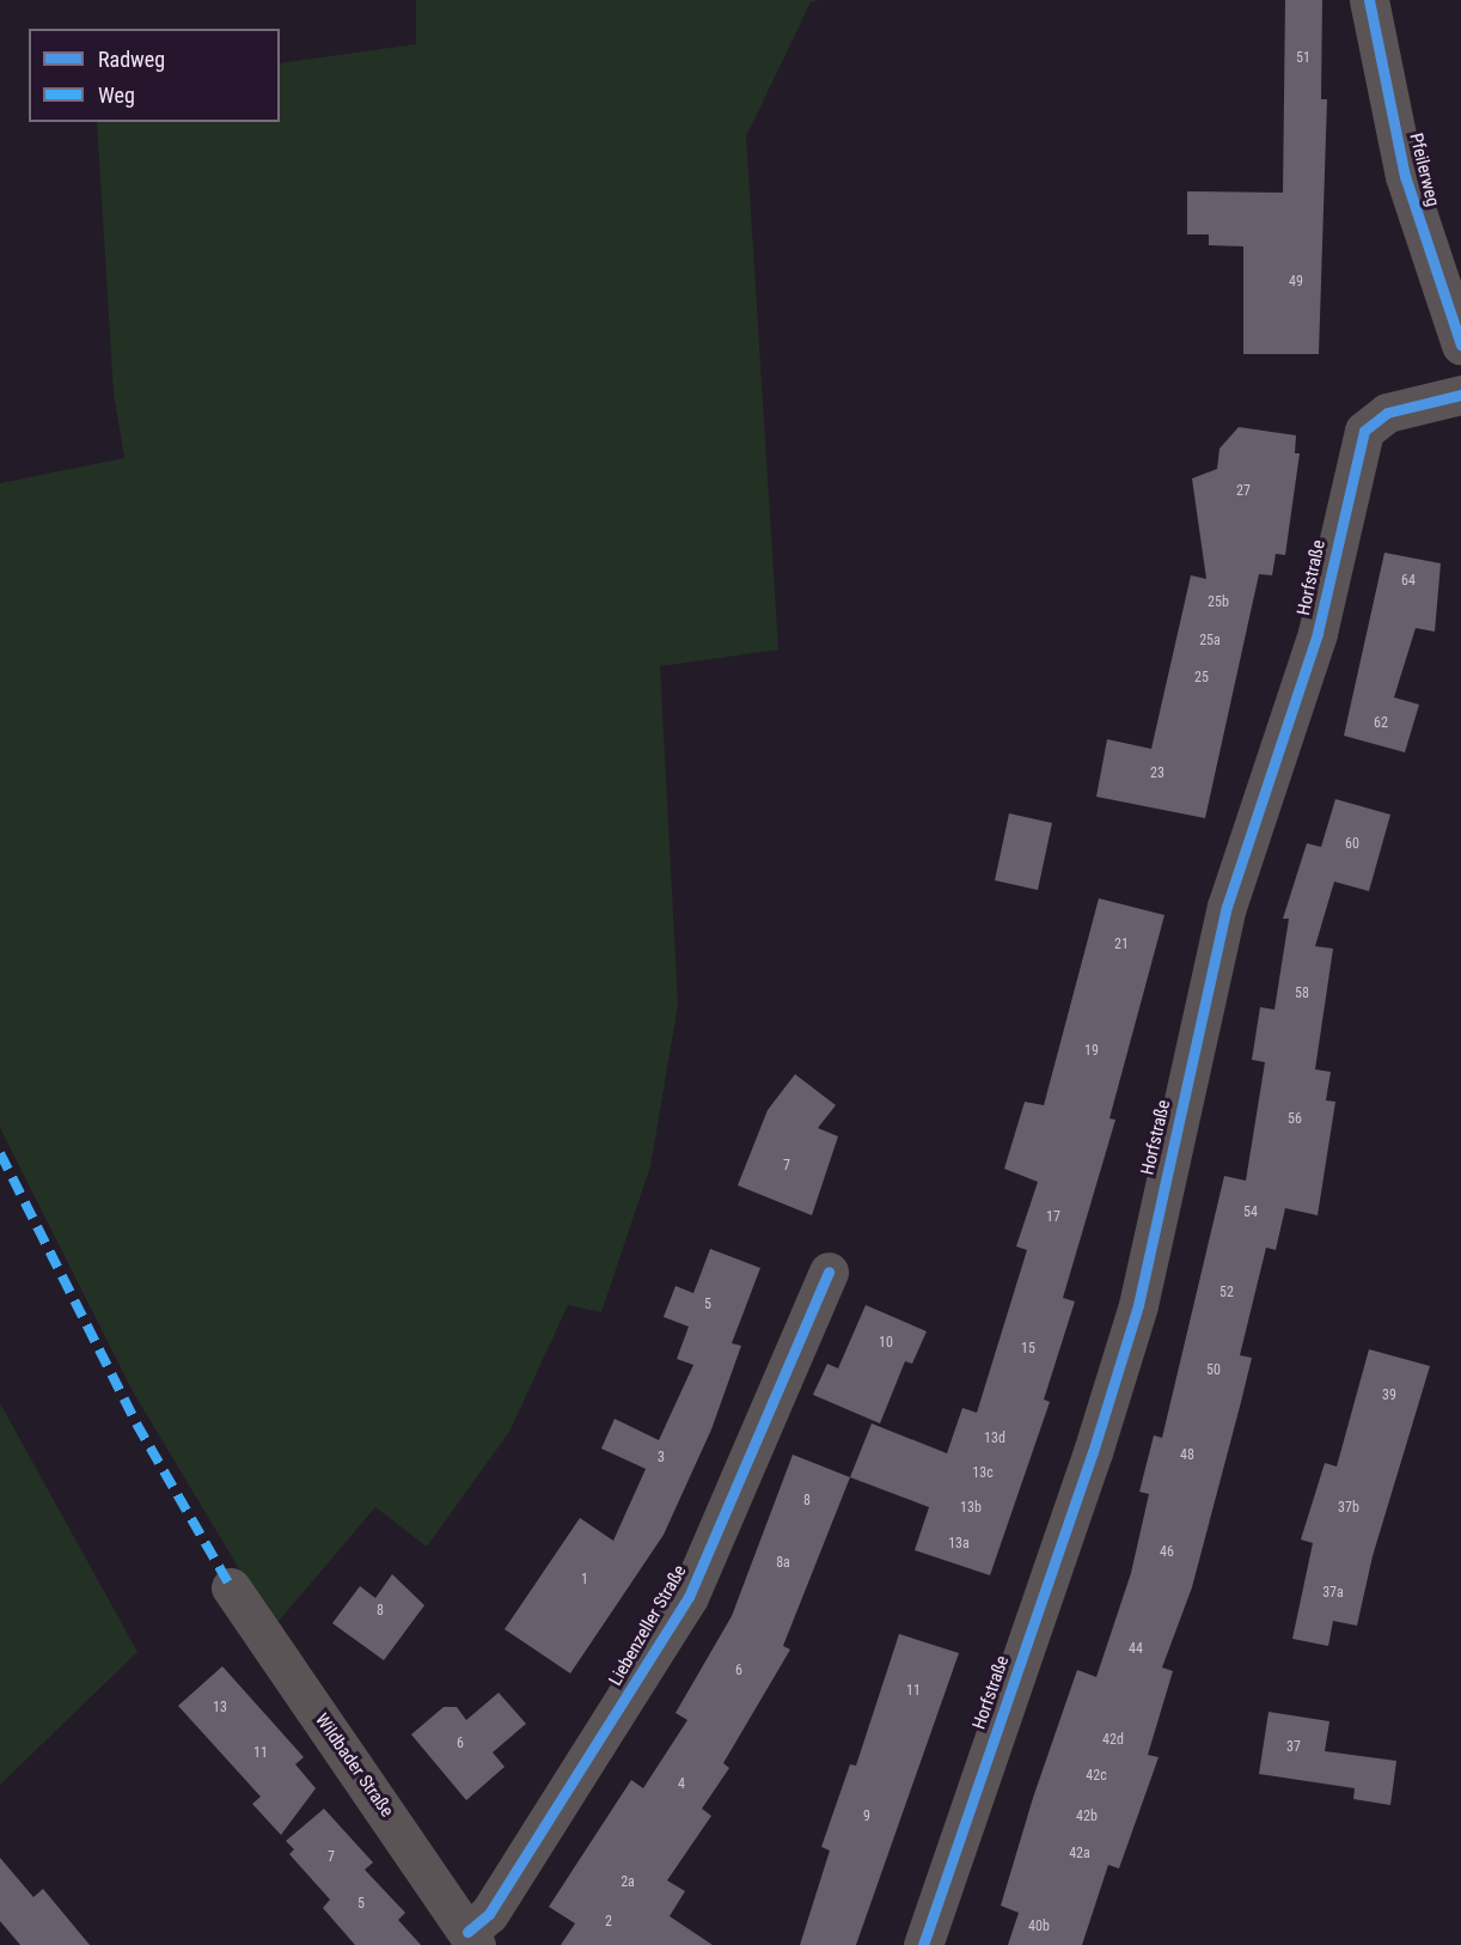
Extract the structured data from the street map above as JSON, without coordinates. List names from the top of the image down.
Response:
{
  "streets": {
    "street": [
      "Pfeilerweg",
      "Horfstraße",
      "Liebenzeller Straße",
      "Wildbader Straße"
    ]
  },
  "crossings": [
    ["Liebenzeller Straße", "Wildbader Straße"]
  ],
  "house_numbers": [
    "51",
    "49",
    "27",
    "64",
    "25b",
    "25a",
    "25",
    "62",
    "23",
    "60",
    "21",
    "58",
    "19",
    "56",
    "7",
    "54",
    "17",
    "52",
    "5",
    "10",
    "15",
    "50",
    "39",
    "13d",
    "48",
    "3",
    "13c",
    "8",
    "13b",
    "37b",
    "13a",
    "46",
    "8a",
    "1",
    "37a",
    "8",
    "44",
    "6",
    "11",
    "13",
    "42d",
    "6",
    "37",
    "11",
    "42c",
    "4",
    "9",
    "42b",
    "42a",
    "7",
    "2a",
    "5",
    "2",
    "40b"
  ],
  "legend": ["Radweg", "Weg"]
}
